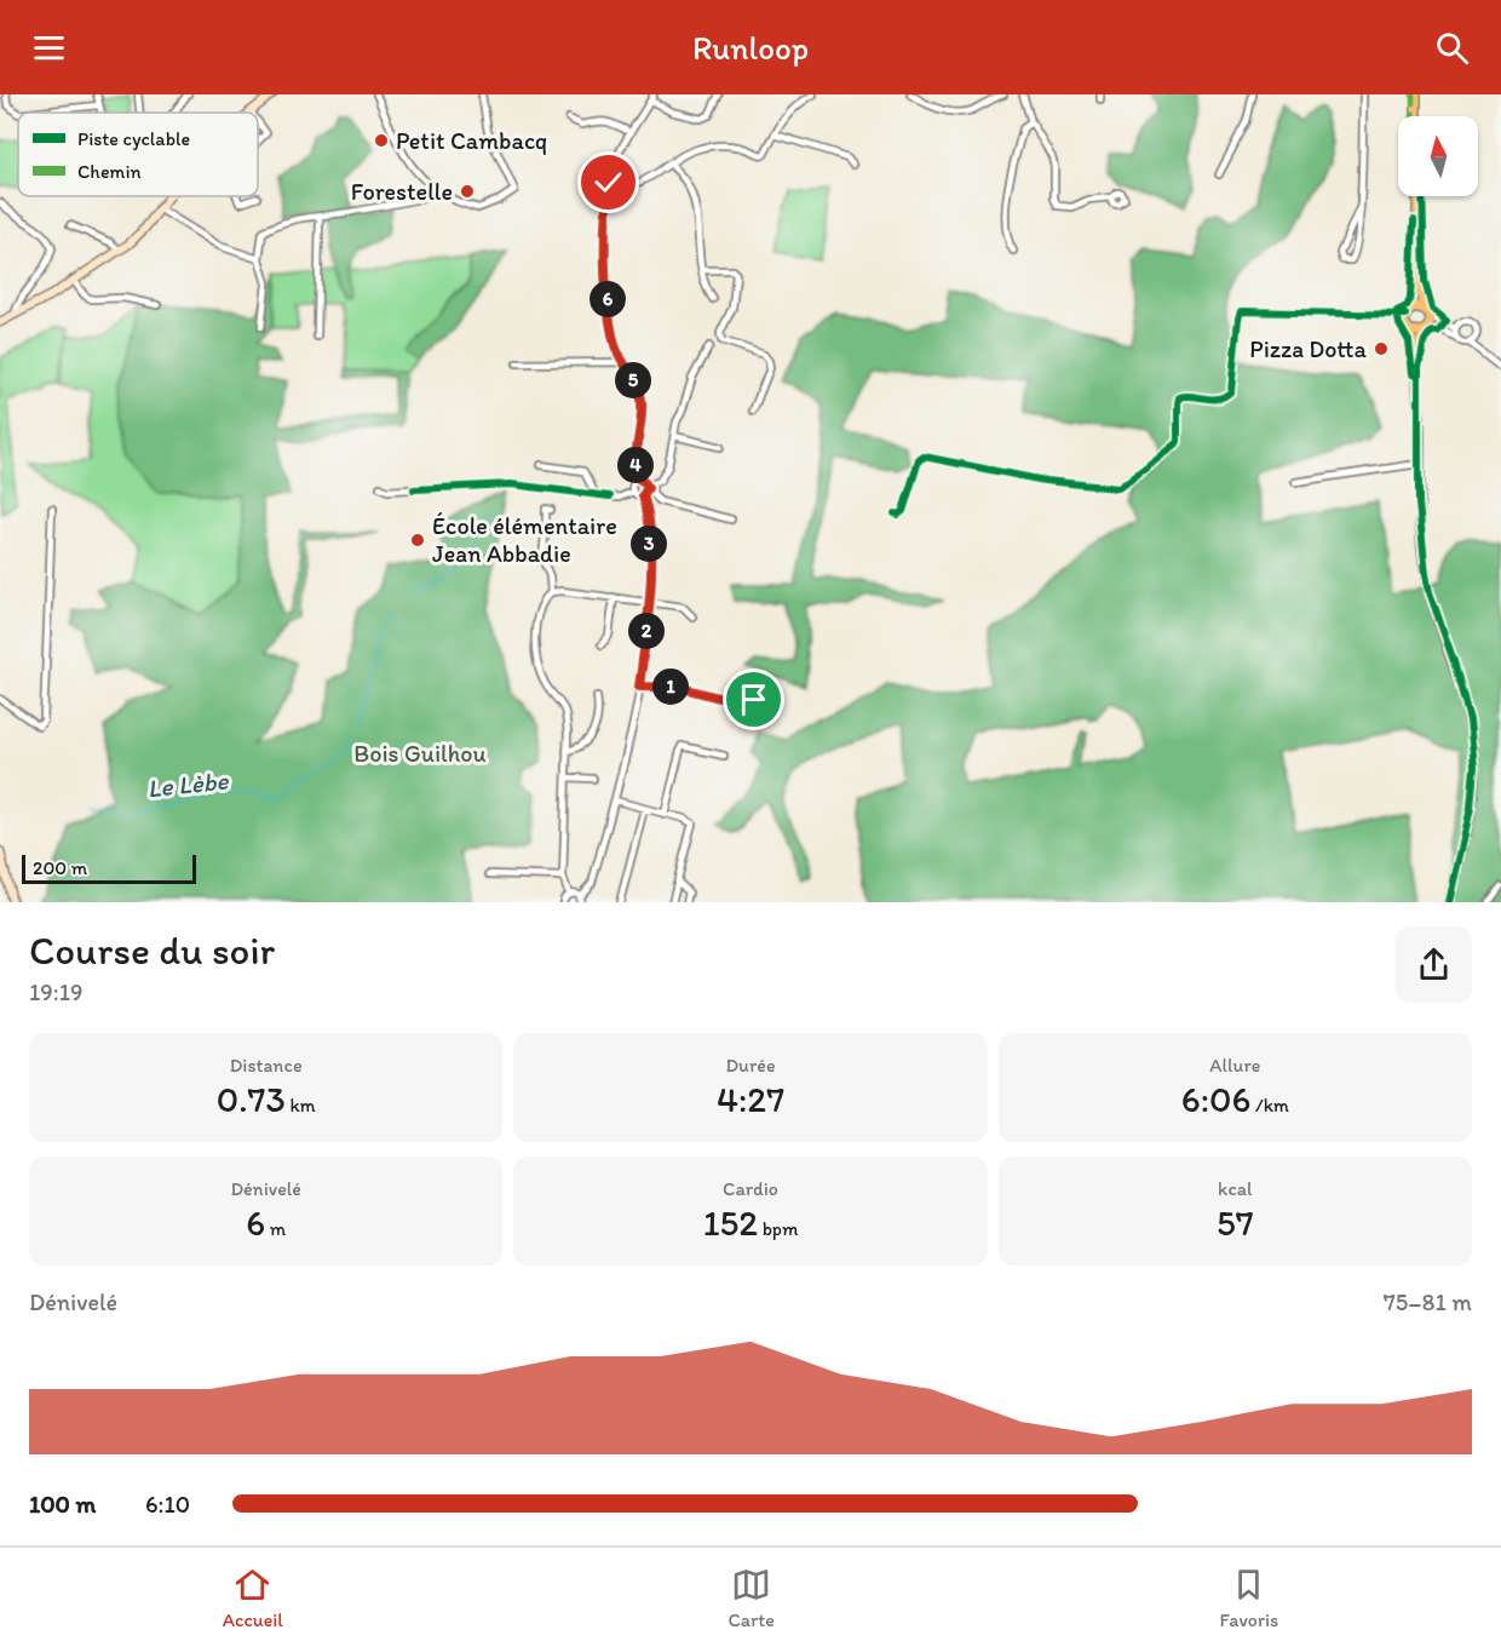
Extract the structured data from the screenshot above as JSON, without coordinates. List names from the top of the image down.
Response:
{
  "water": ["Le Lèbe"],
  "parks": ["Bois Guilhou"],
  "places": [
    "Petit Cambacq",
    "Forestelle",
    "Pizza Dotta",
    "École élémentaire Jean Abbadie"
  ],
  "legend": ["Piste cyclable", "Chemin"],
  "scale_bar": "200 m",
  "north": "top",
  "page": {
    "header": "Runloop",
    "pins": [
      "6",
      "5",
      "4",
      "3",
      "2",
      "1"
    ],
    "scale": "200 m",
    "heading": ["Course du soir", "19:19"],
    "stats": [
      ["Distance", "0.73 km"],
      ["Durée", "4:27"],
      ["Allure", "6:06 /km"],
      ["Dénivelé", "6 m"],
      ["Cardio", "152 bpm"],
      ["kcal", "57"]
    ],
    "chart": ["Dénivelé", "75–81 m"],
    "list": [
      {
        "name": "100 m",
        "note": "6:10"
      }
    ],
    "tabs": ["Accueil", "Carte", "Favoris"]
  }
}
